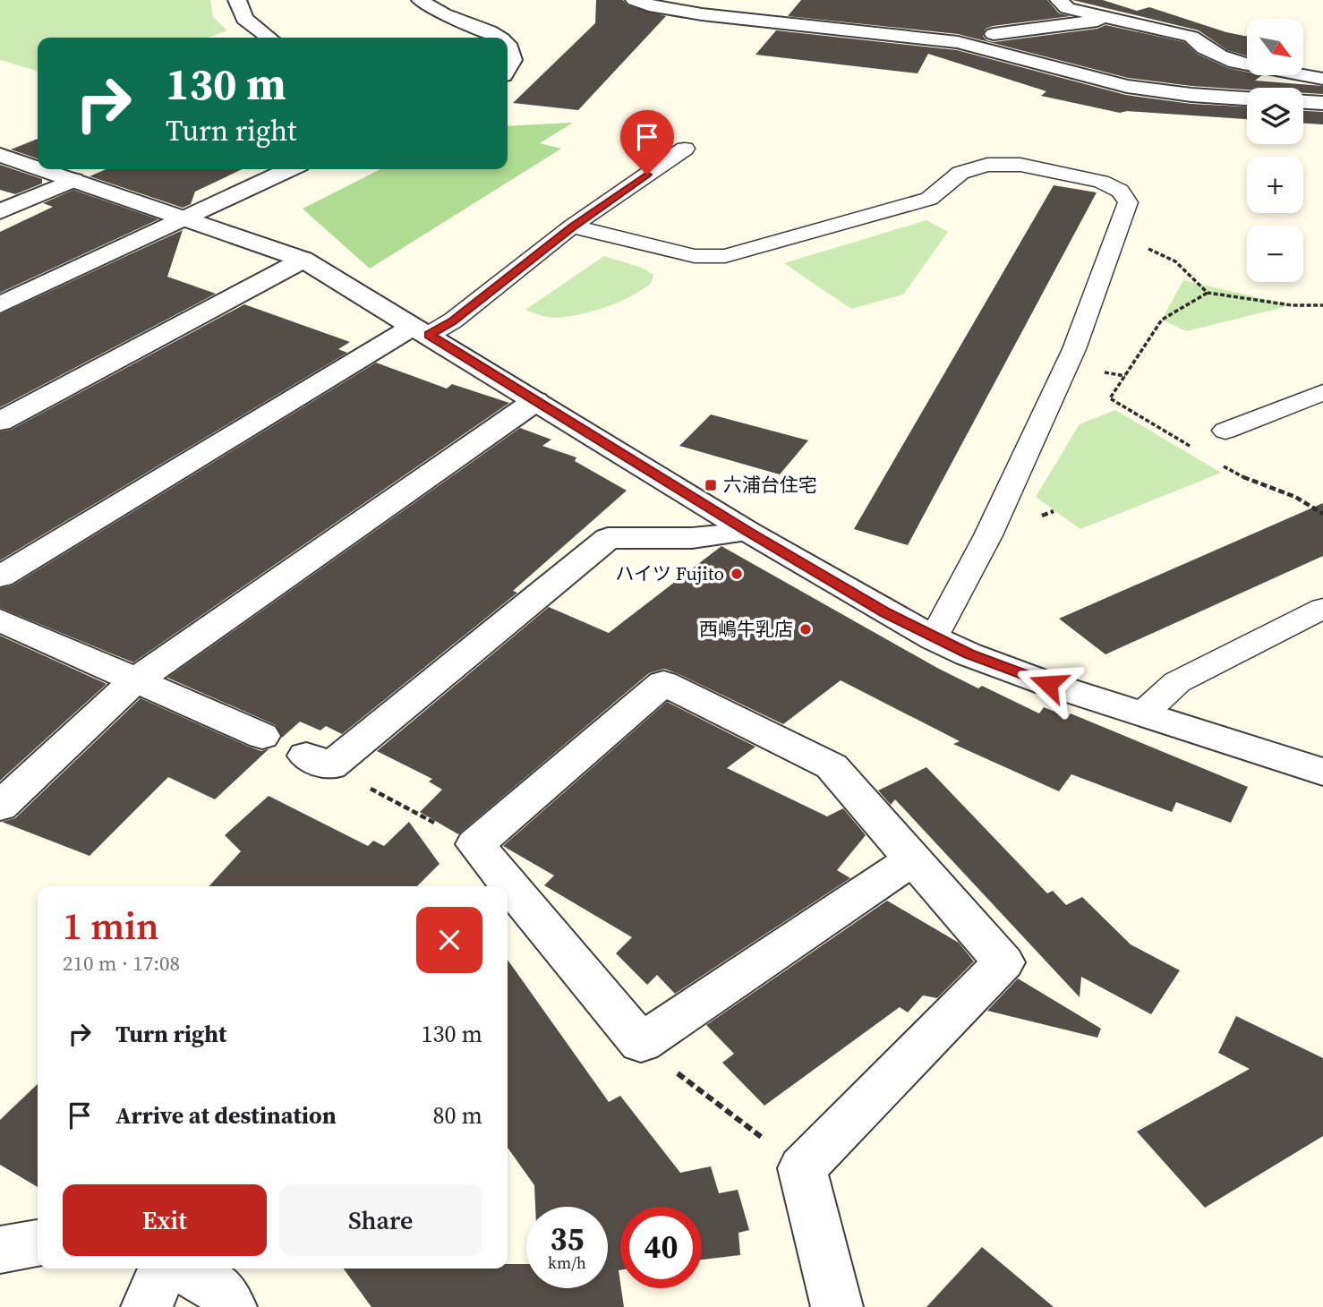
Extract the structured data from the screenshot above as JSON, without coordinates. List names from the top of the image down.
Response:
{
  "places": {
    "transit": ["六浦台住宅"],
    "other": ["ハイツ Fujito", "西嶋牛乳店"]
  },
  "north": "bottom right",
  "page": {
    "map_buttons": ["+", "−"],
    "turn": ["130 m", "Turn right"],
    "heading": ["1 min", "210 m · 17:08"],
    "list": [
      {
        "name": "Turn right",
        "value": "130 m"
      },
      {
        "name": "Arrive at destination",
        "value": "80 m"
      }
    ],
    "buttons": ["Exit", "Share"],
    "speed": "35 km/h",
    "limit": "40"
  }
}
